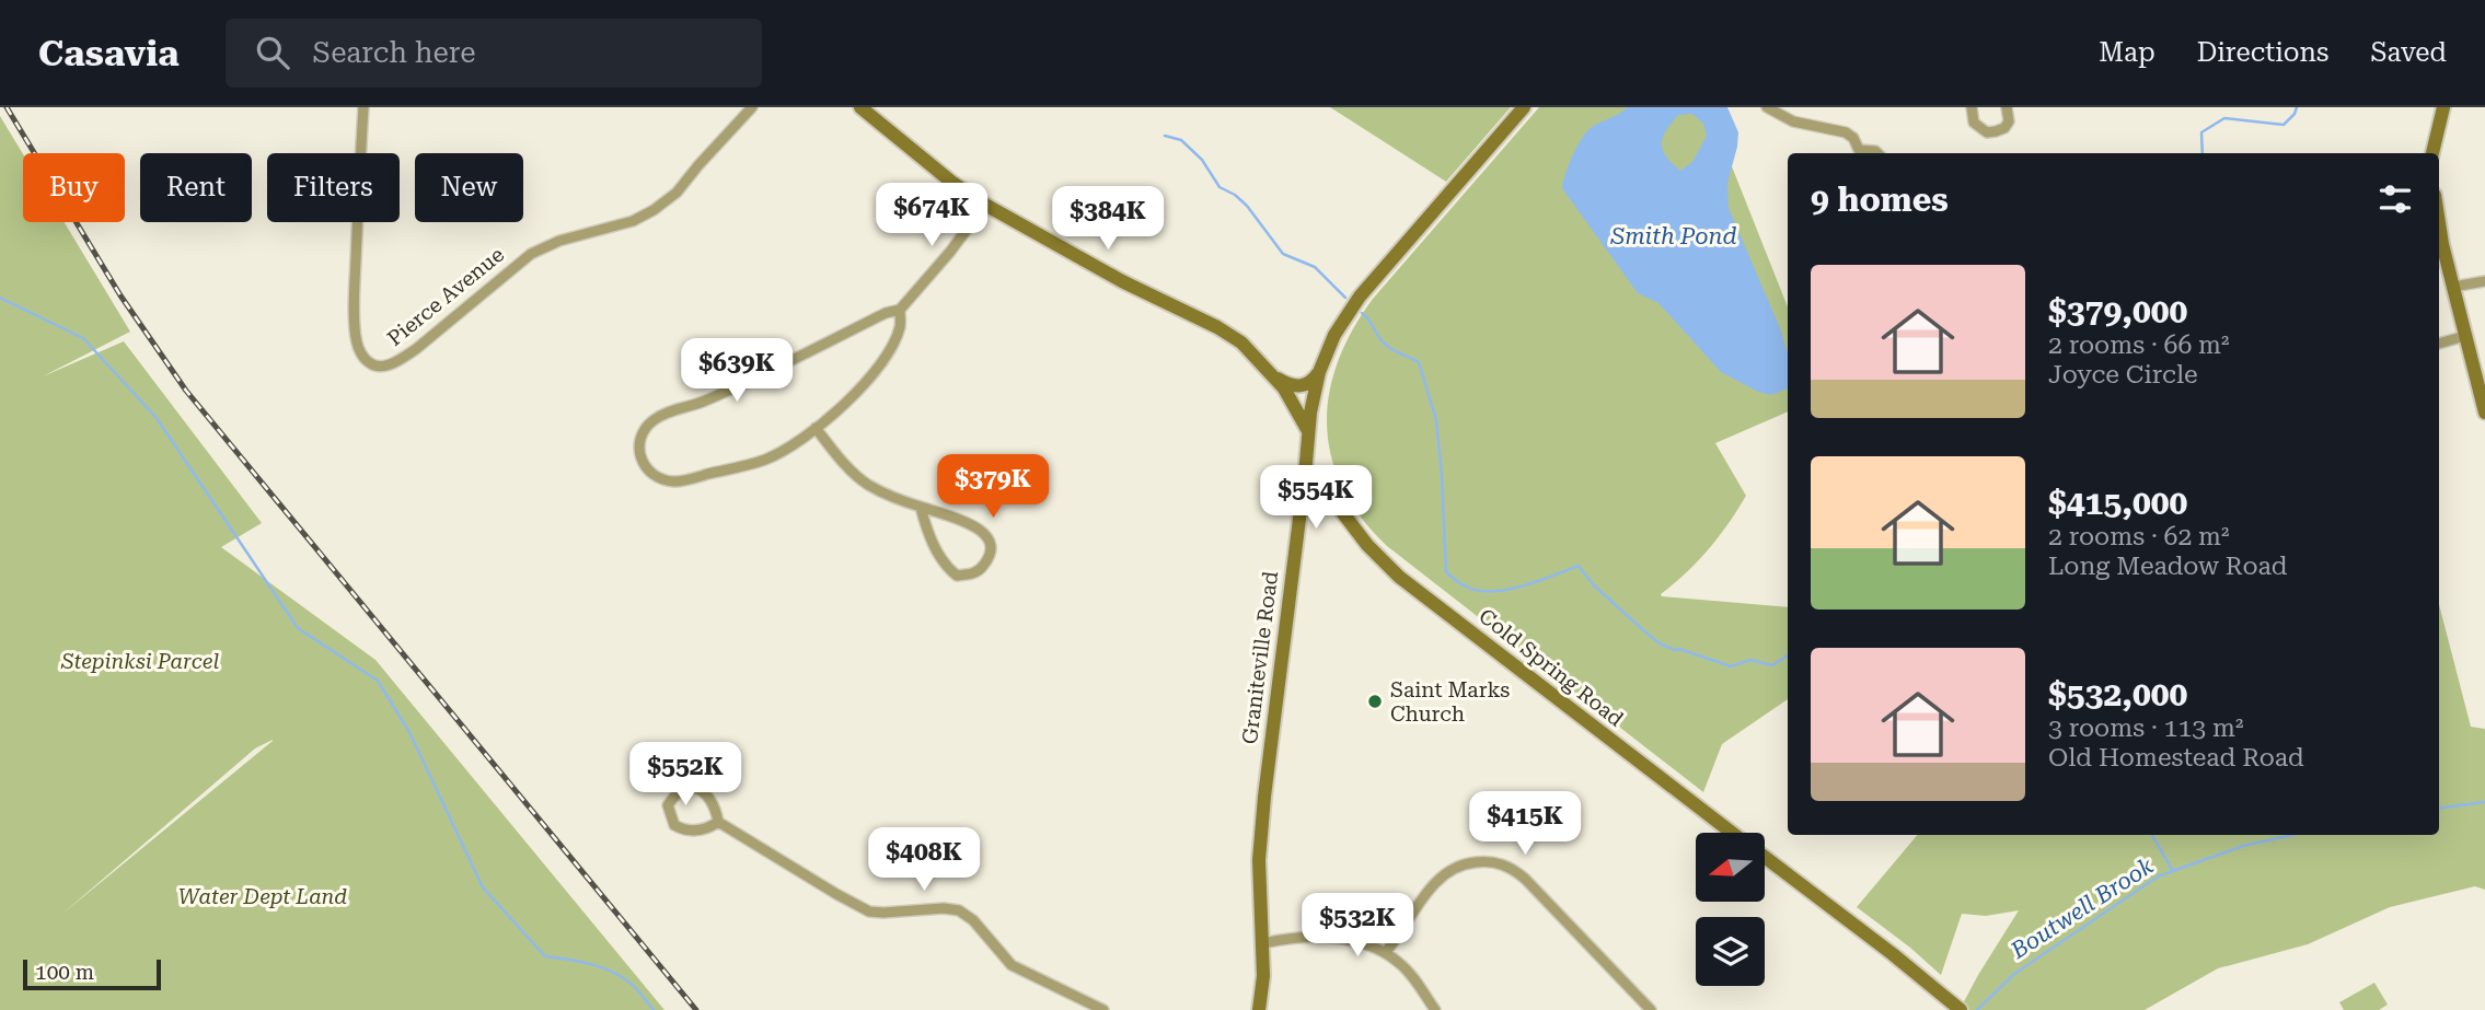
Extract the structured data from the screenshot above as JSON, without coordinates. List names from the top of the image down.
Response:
{
  "streets": {
    "street": ["Pierce Avenue", "Graniteville Road", "Cold Spring Road"]
  },
  "crossings": [
    ["Graniteville Road", "Cold Spring Road"]
  ],
  "water": ["Smith Pond", "Boutwell Brook"],
  "parks": ["Stepinksi Parcel", "Water Dept Land"],
  "places": ["Saint Marks Church"],
  "scale_bar": "100 m",
  "north": "left",
  "page": {
    "header": "Casavia",
    "search": "Search here",
    "nav": ["Map", "Directions", "Saved"],
    "chip": [
      "Buy",
      "Rent",
      "Filters",
      "New"
    ],
    "heading": "9 homes",
    "price": [
      "$674K",
      "$384K",
      "$639K",
      "$379K",
      "$554K",
      "$552K",
      "$415K",
      "$408K",
      "$532K"
    ],
    "list": [
      {
        "name": "$379,000",
        "note": "2 rooms · 66 m² · Joyce Circle"
      },
      {
        "name": "$415,000",
        "note": "2 rooms · 62 m² · Long Meadow Road"
      },
      {
        "name": "$532,000",
        "note": "3 rooms · 113 m² · Old Homestead Road"
      }
    ],
    "scale": "100 m"
  }
}
